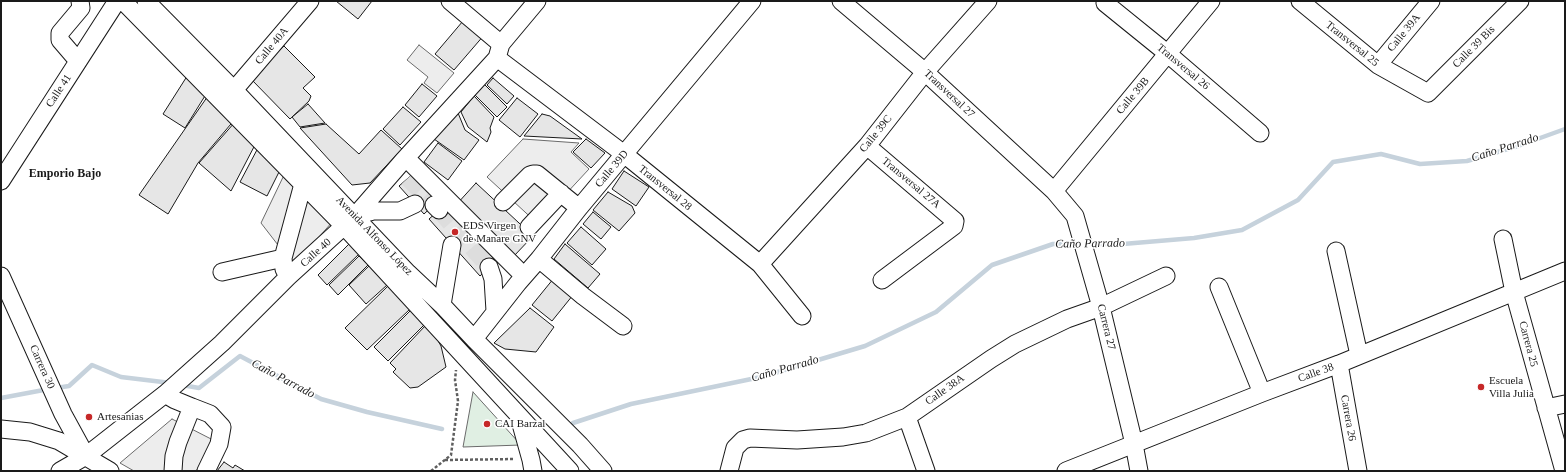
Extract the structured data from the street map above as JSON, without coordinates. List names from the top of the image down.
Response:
{
  "streets": {
    "street": [
      "Calle 39A",
      "Transversal 25",
      "Calle 40A",
      "Calle 39 Bis",
      "Transversal 26",
      "Calle 41",
      "Transversal 27",
      "Calle 39B",
      "Calle 39C",
      "Calle 39D",
      "Transversal 27A",
      "Transversal 28",
      "Avenida Alfonso López",
      "Calle 40",
      "Carrera 27",
      "Carrera 25",
      "Carrera 30",
      "Calle 38",
      "Calle 38A",
      "Carrera 26"
    ]
  },
  "crossings": [
    ["Calle 39A", "Transversal 25"],
    ["Transversal 25", "Calle 39 Bis"],
    ["Calle 40A", "Avenida Alfonso López"],
    ["Transversal 26", "Calle 39B"],
    ["Transversal 27", "Calle 39B"],
    ["Transversal 27", "Calle 39C"],
    ["Transversal 27", "Carrera 27"],
    ["Calle 39B", "Carrera 27"],
    ["Calle 39C", "Transversal 27A"],
    ["Calle 39C", "Transversal 28"],
    ["Calle 39D", "Transversal 28"],
    ["Calle 39D", "Avenida Alfonso López"],
    ["Transversal 28", "Calle 40"],
    ["Avenida Alfonso López", "Calle 40"],
    ["Calle 40", "Carrera 30"],
    ["Carrera 27", "Calle 38"],
    ["Carrera 27", "Calle 38A"],
    ["Carrera 25", "Calle 38"],
    ["Calle 38", "Carrera 26"]
  ],
  "districts": ["Emporio Bajo"],
  "water": ["Caño Parrado"],
  "places": [
    "EDS Virgen de Manare GNV",
    "Escuela Villa Julia",
    "Artesanias",
    "CAI Barzal"
  ]
}
